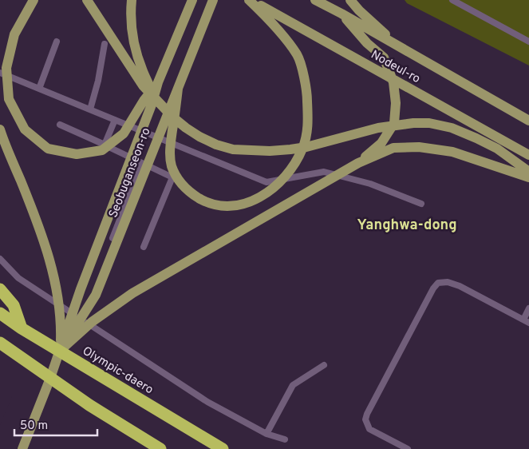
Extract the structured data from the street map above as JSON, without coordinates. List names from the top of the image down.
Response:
{
  "streets": {
    "highway": ["Olympic-daero"],
    "main road": ["Nodeul-ro", "Seobuganseon-ro"]
  },
  "districts": ["Yanghwa-dong"],
  "scale_bar": "50 m"
}
